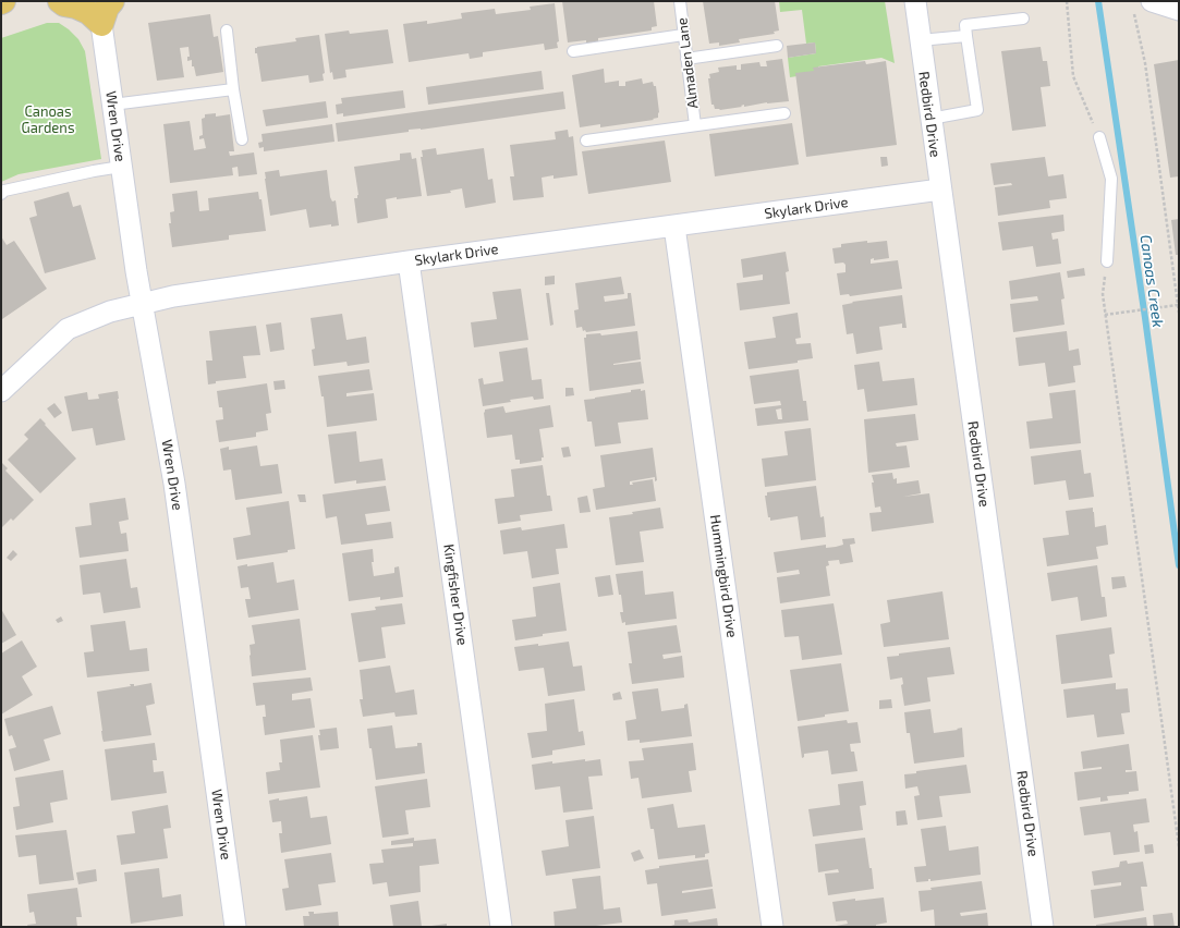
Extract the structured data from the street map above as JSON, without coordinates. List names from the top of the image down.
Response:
{
  "streets": {
    "street": [
      "Redbird Drive",
      "Wren Drive",
      "Skylark Drive",
      "Hummingbird Drive",
      "Kingfisher Drive"
    ],
    "lane": ["Almaden Lane"]
  },
  "crossings": [
    ["Redbird Drive", "Skylark Drive"],
    ["Wren Drive", "Skylark Drive"],
    ["Skylark Drive", "Hummingbird Drive"],
    ["Skylark Drive", "Kingfisher Drive"]
  ],
  "water": ["Canoas Creek"],
  "parks": ["Canoas Gardens"]
}
